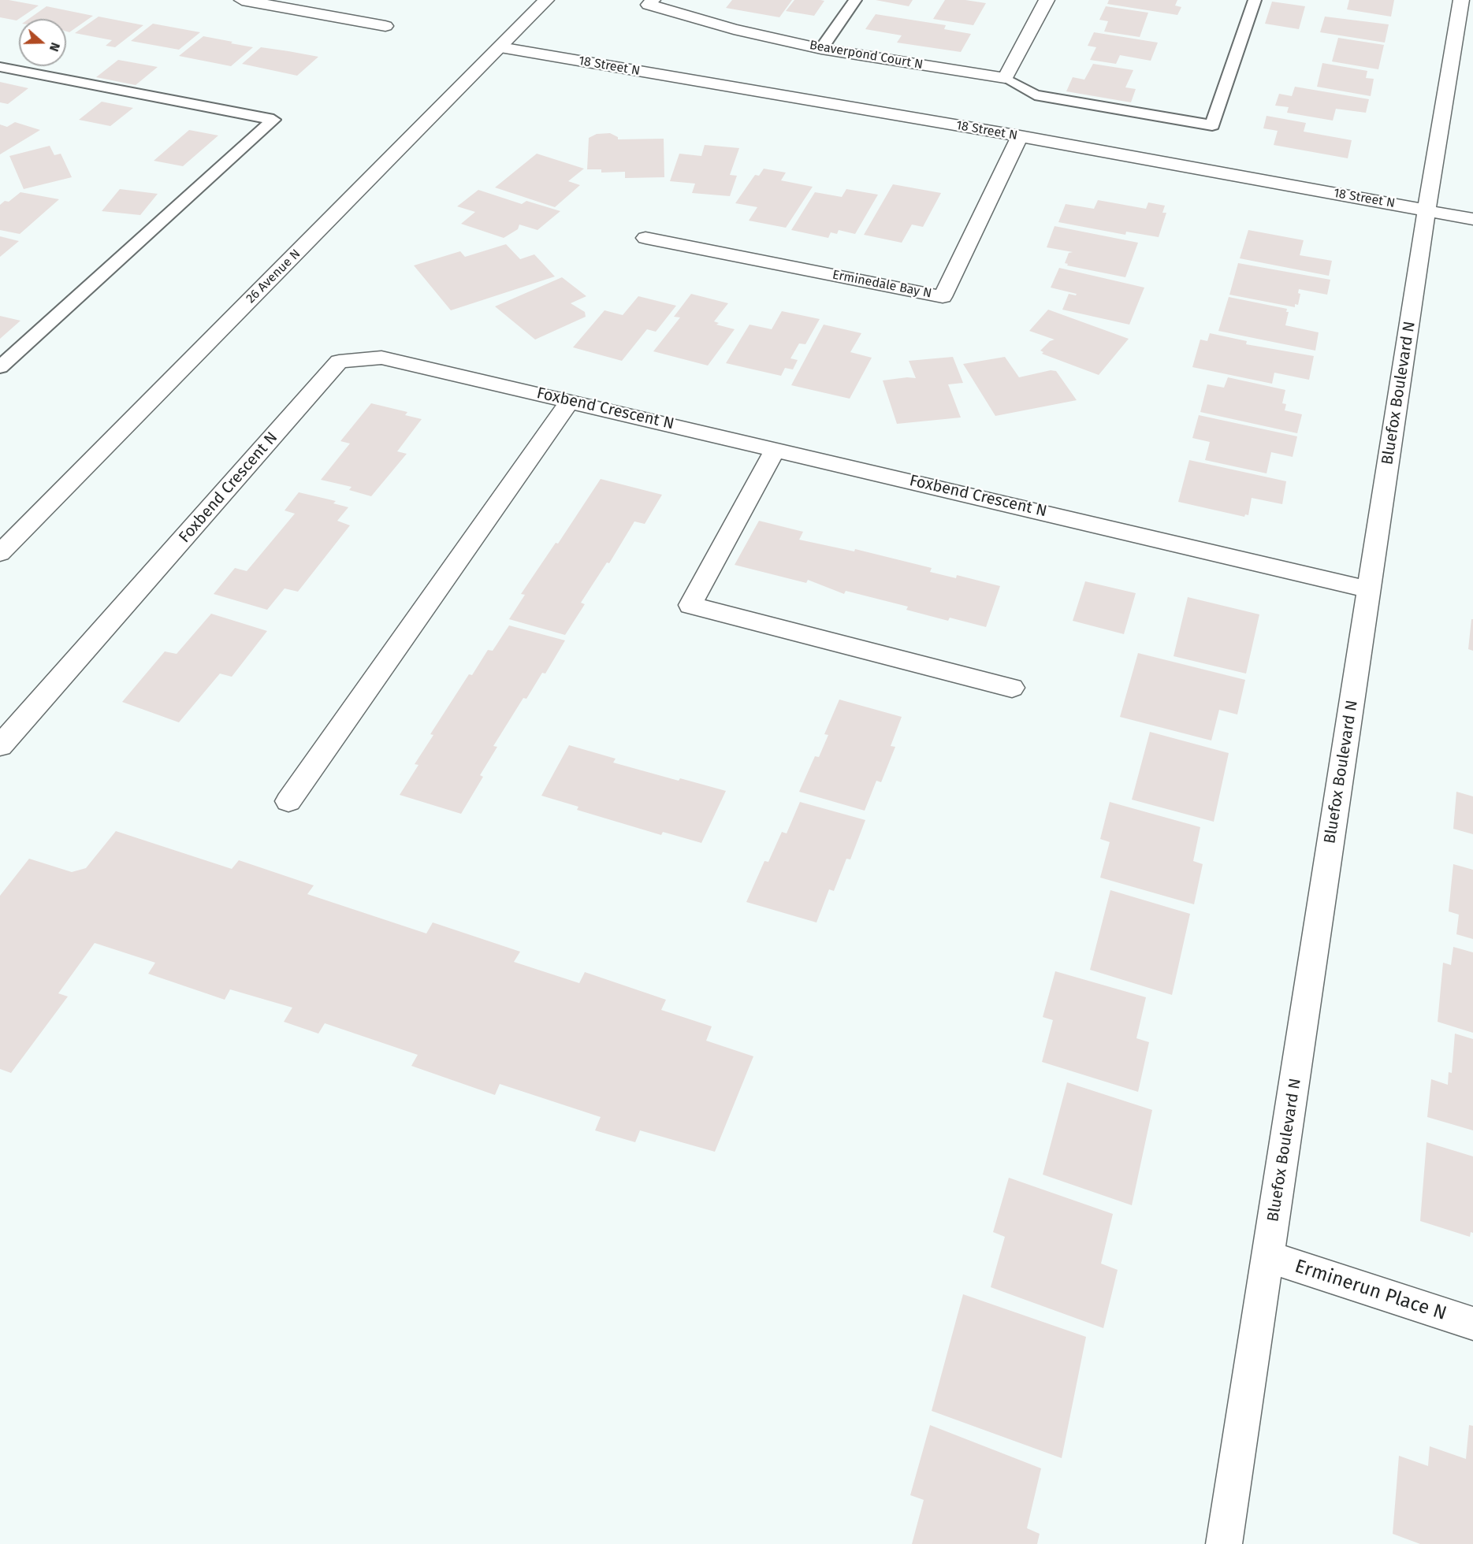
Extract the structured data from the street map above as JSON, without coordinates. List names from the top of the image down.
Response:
{
  "streets": {
    "street": [
      "Beaverpond Court N",
      "18 Street N",
      "26 Avenue N",
      "Erminedale Bay N",
      "Bluefox Boulevard N",
      "Foxbend Crescent N",
      "Erminerun Place N"
    ]
  },
  "crossings": [
    ["18 Street N", "26 Avenue N"],
    ["18 Street N", "Erminedale Bay N"],
    ["18 Street N", "Bluefox Boulevard N"],
    ["Bluefox Boulevard N", "Foxbend Crescent N"],
    ["Bluefox Boulevard N", "Erminerun Place N"]
  ],
  "north": "right"
}
